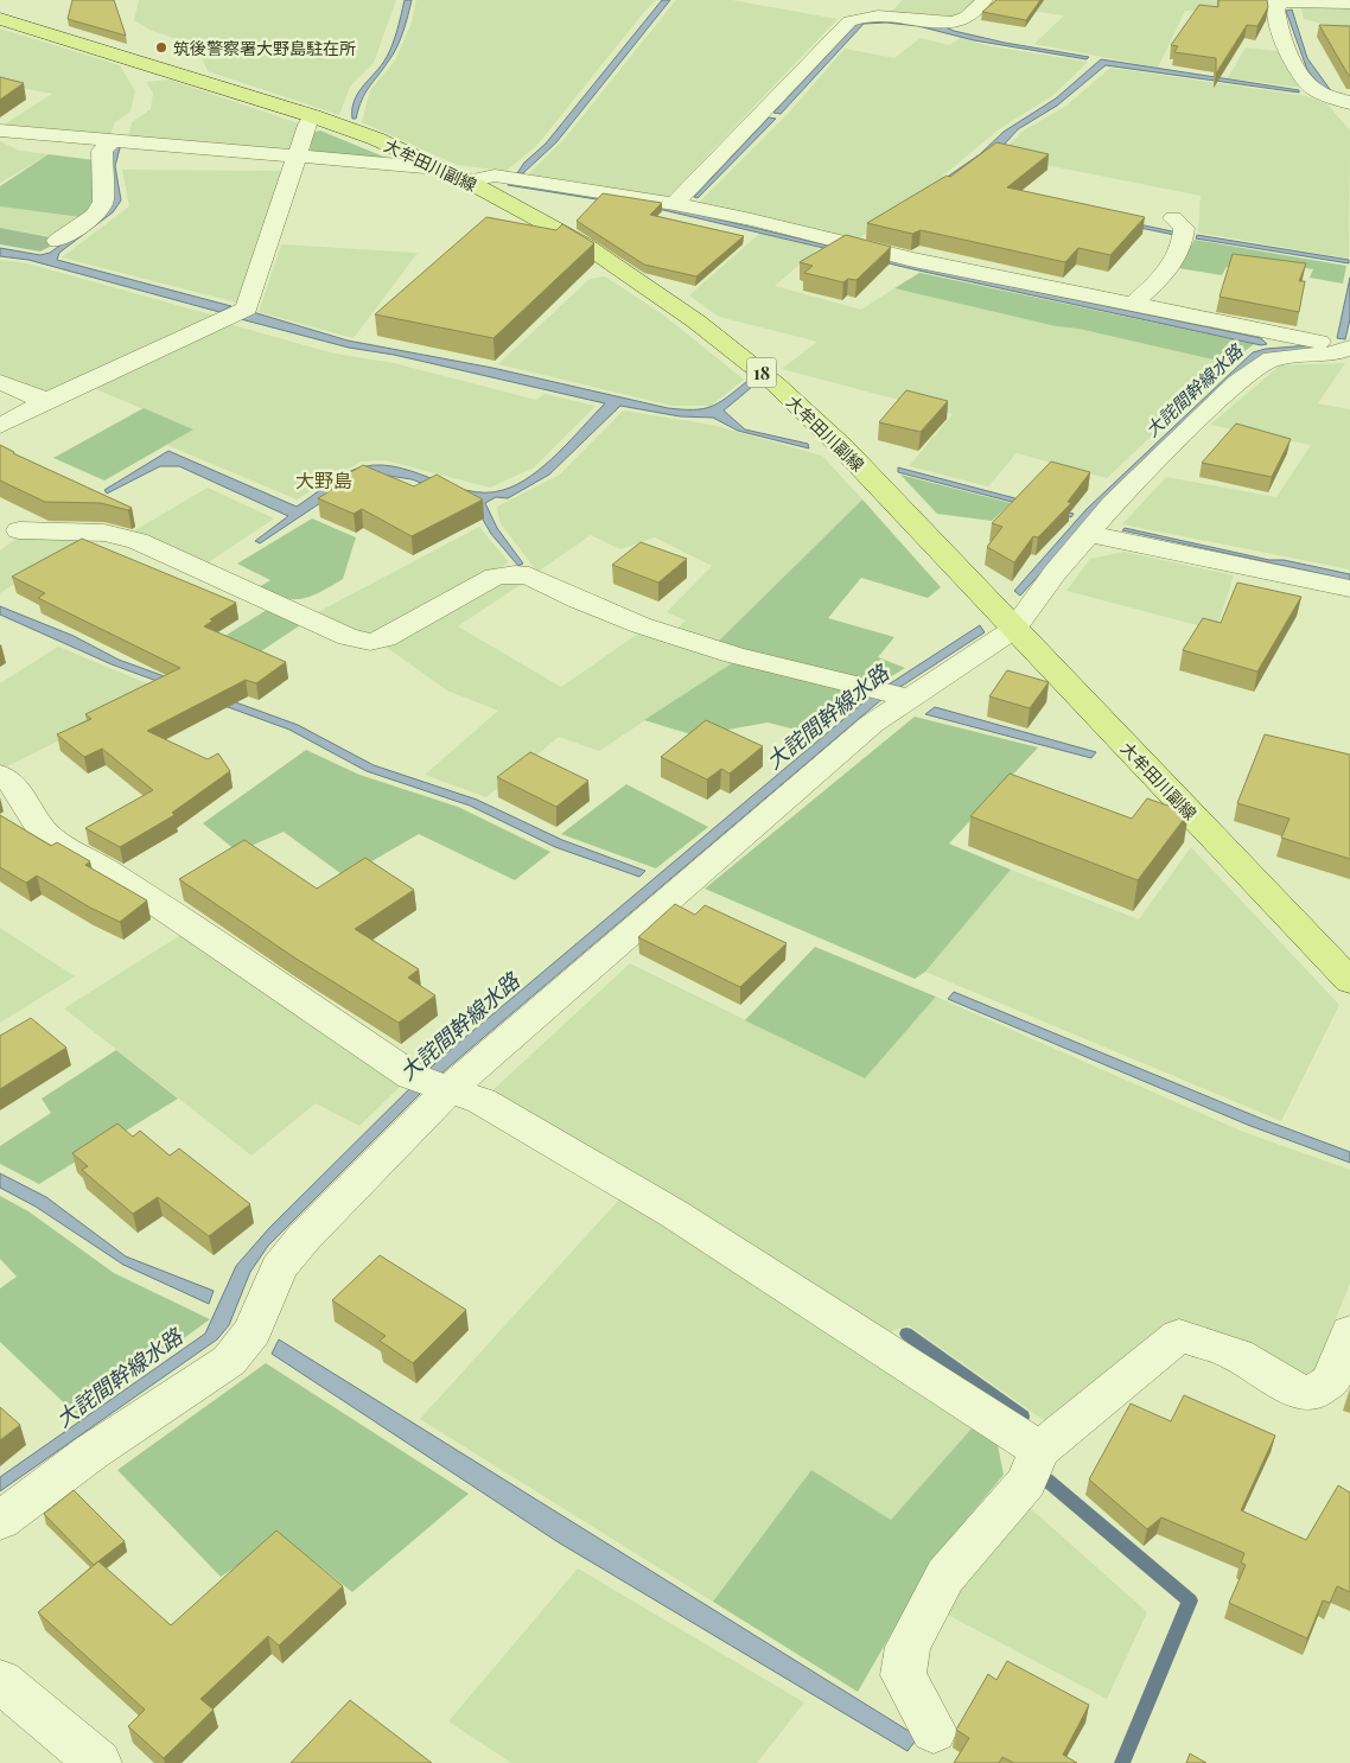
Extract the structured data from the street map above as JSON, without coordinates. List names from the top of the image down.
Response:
{
  "streets": {
    "main road": ["大牟田川副線", "18"]
  },
  "districts": ["大野島"],
  "water": ["大詫間幹線水路"],
  "places": ["筑後警察署大野島駐在所"]
}
